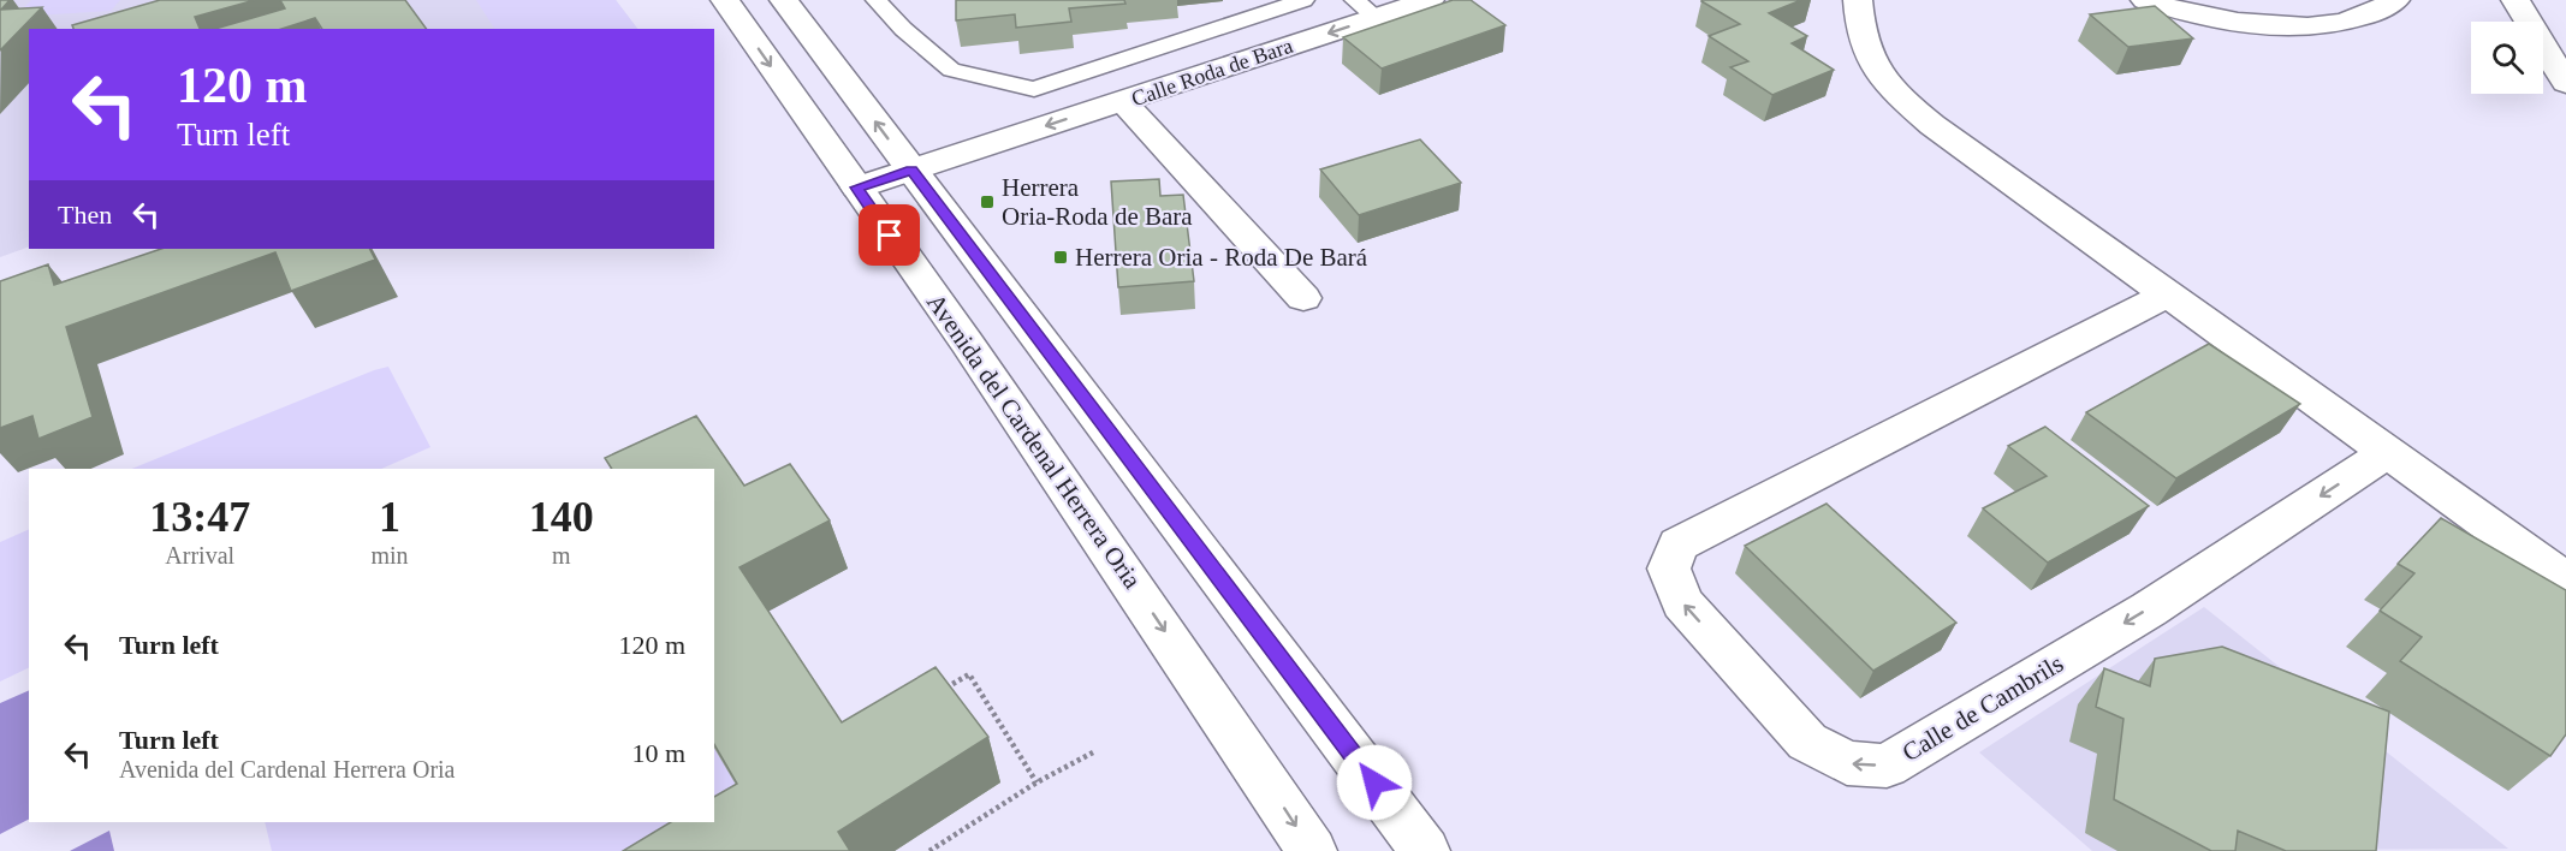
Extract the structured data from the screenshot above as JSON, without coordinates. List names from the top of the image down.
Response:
{
  "streets": {
    "street": ["Calle Roda de Bara", "Avenida del Cardenal Herrera Oria", "Calle de Cambrils"]
  },
  "one_way": ["Calle Roda de Bara"],
  "places": {
    "transit": ["Herrera Oria-Roda de Bara", "Herrera Oria - Roda De Bará"]
  },
  "page": {
    "turn": ["120 m", "Turn left"],
    "then": "Then",
    "eta": [
      "13:47",
      "Arrival",
      "1",
      "min",
      "140",
      "m"
    ],
    "list": [
      {
        "name": "Turn left",
        "value": "120 m"
      },
      {
        "name": "Turn left",
        "note": "Avenida del Cardenal Herrera Oria",
        "value": "10 m"
      }
    ]
  }
}
